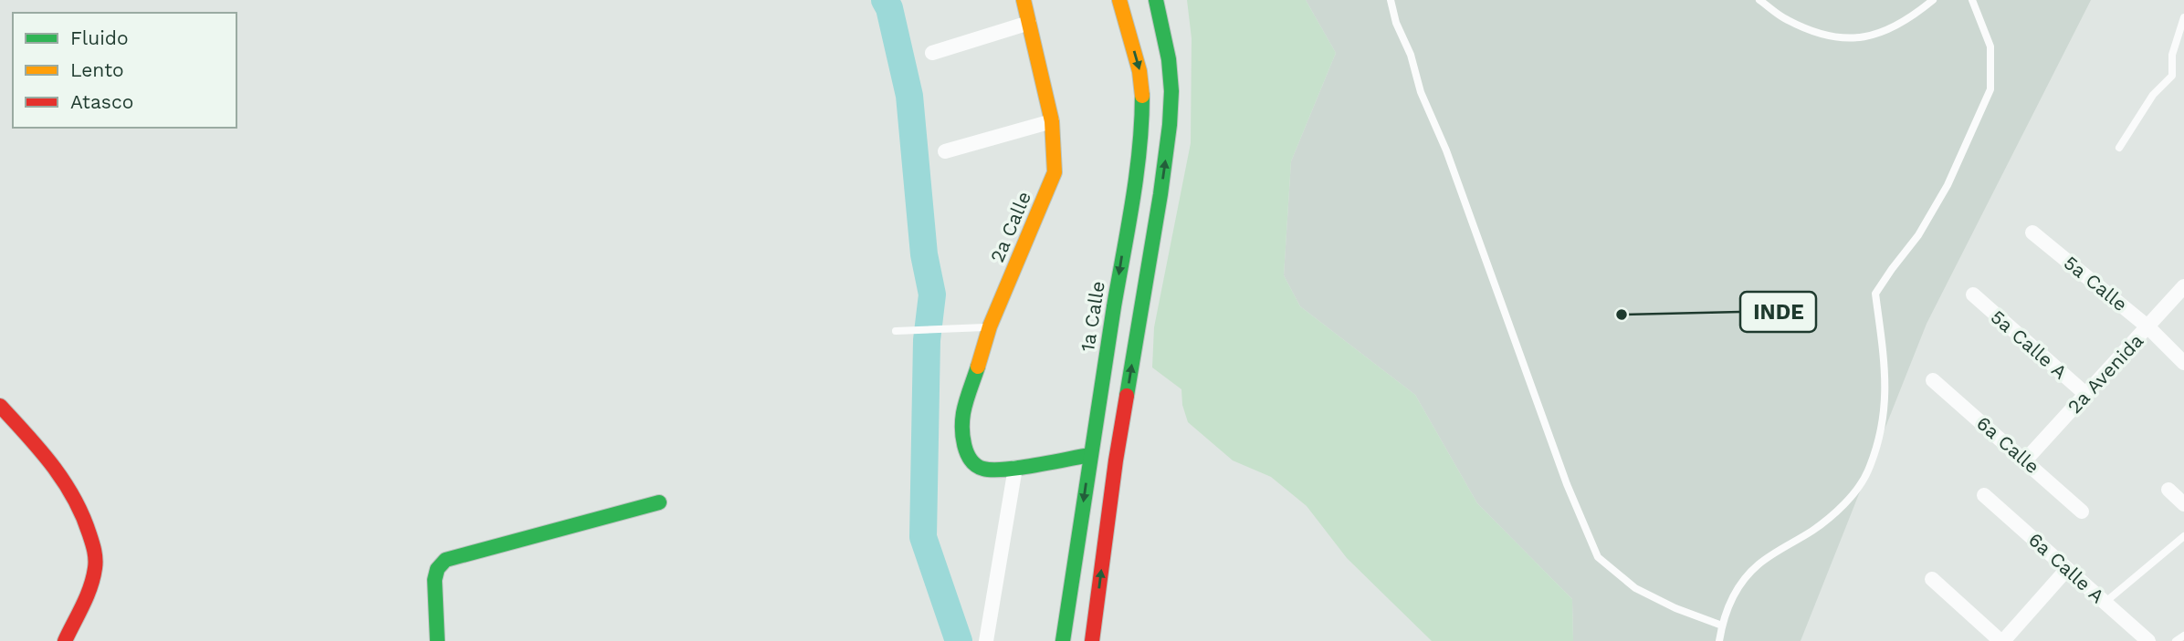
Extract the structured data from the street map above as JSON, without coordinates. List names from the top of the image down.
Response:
{
  "streets": {
    "main road": ["2a Calle", "1a Calle"],
    "street": [
      "5a Calle",
      "5a Calle A",
      "2a Avenida",
      "6a Calle",
      "6a Calle A"
    ]
  },
  "crossings": [
    ["5a Calle", "2a Avenida"],
    ["5a Calle A", "2a Avenida"],
    ["2a Avenida", "6a Calle"]
  ],
  "places": ["INDE"],
  "legend": ["Fluido", "Lento", "Atasco"]
}
